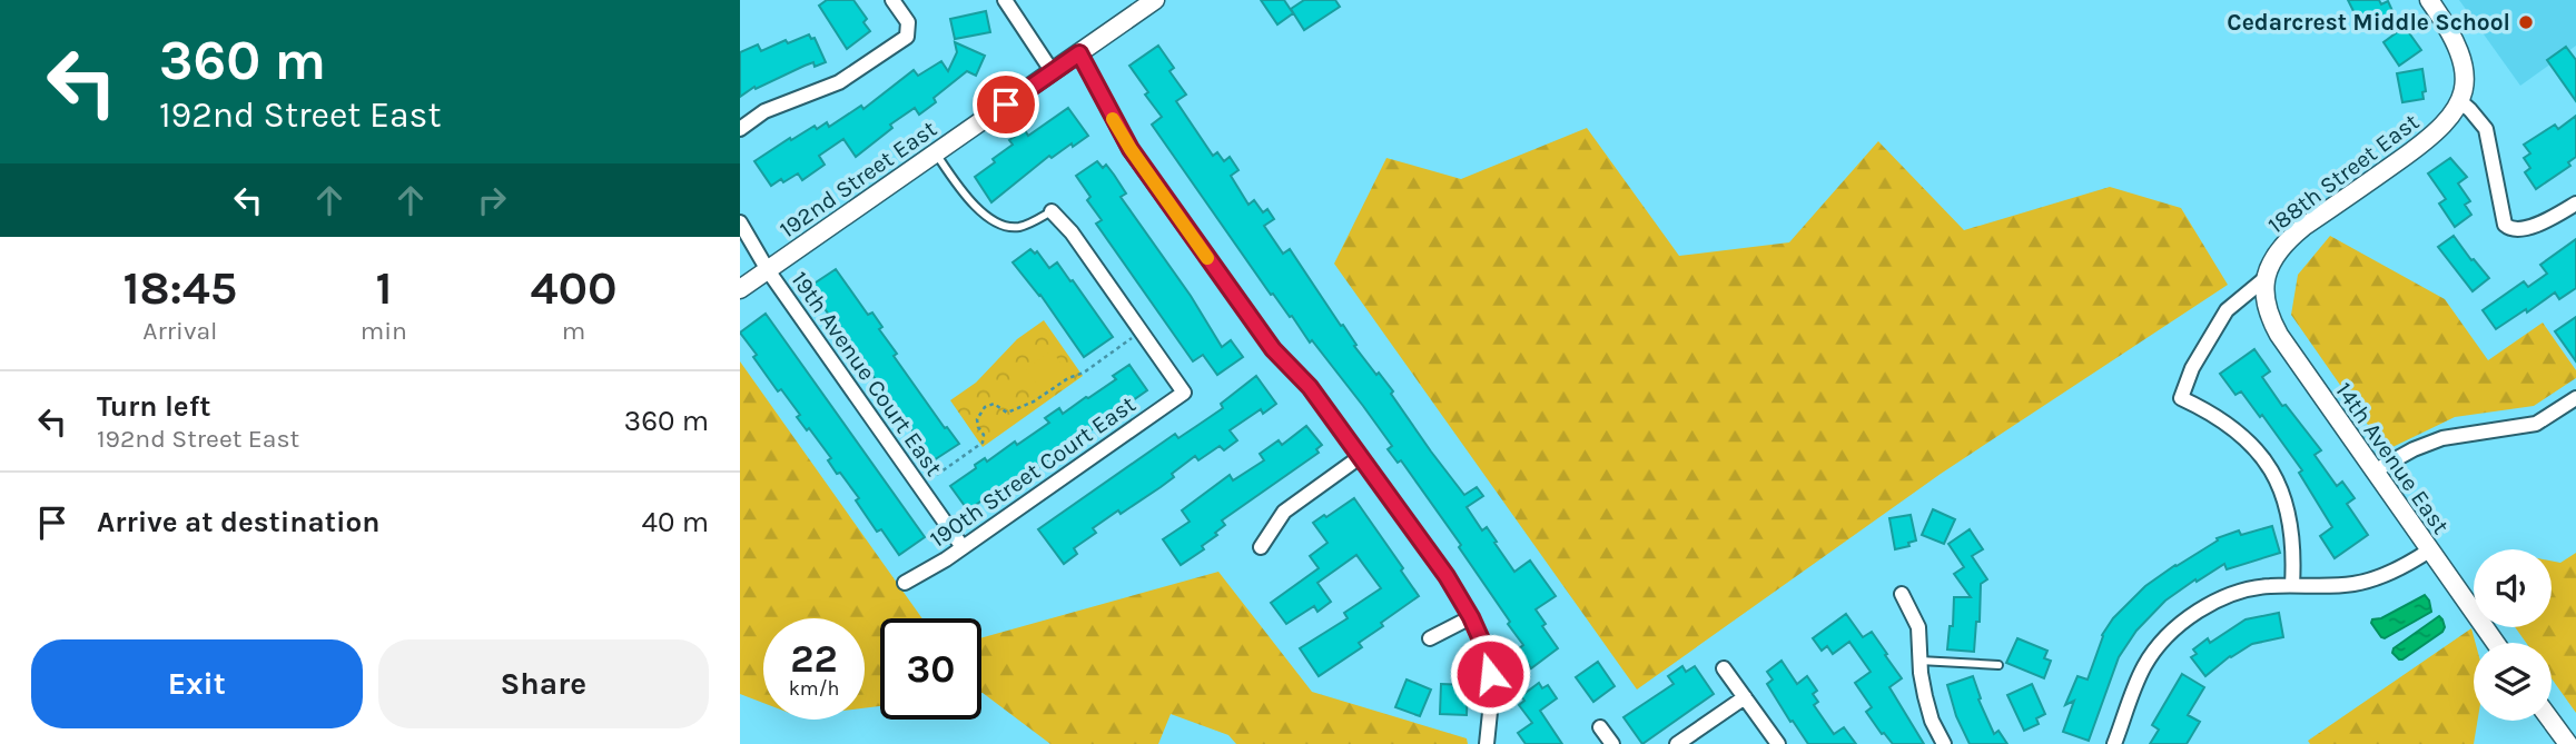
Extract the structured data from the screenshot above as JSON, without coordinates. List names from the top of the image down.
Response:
{
  "streets": {
    "street": [
      "188th Street East",
      "192nd Street East",
      "19th Avenue Court East",
      "14th Avenue East",
      "190th Street Court East"
    ]
  },
  "crossings": [
    ["188th Street East", "14th Avenue East"],
    ["192nd Street East", "19th Avenue Court East"],
    ["19th Avenue Court East", "190th Street Court East"]
  ],
  "places": ["Cedarcrest Middle School"],
  "page": {
    "turn": ["360 m", "192nd Street East"],
    "eta": [
      "18:45",
      "Arrival",
      "1",
      "min",
      "400",
      "m"
    ],
    "list": [
      {
        "name": "Turn left",
        "note": "192nd Street East",
        "value": "360 m"
      },
      {
        "name": "Arrive at destination",
        "value": "40 m"
      }
    ],
    "speed": "22 km/h",
    "limit": "30",
    "buttons": ["Exit", "Share"]
  }
}
